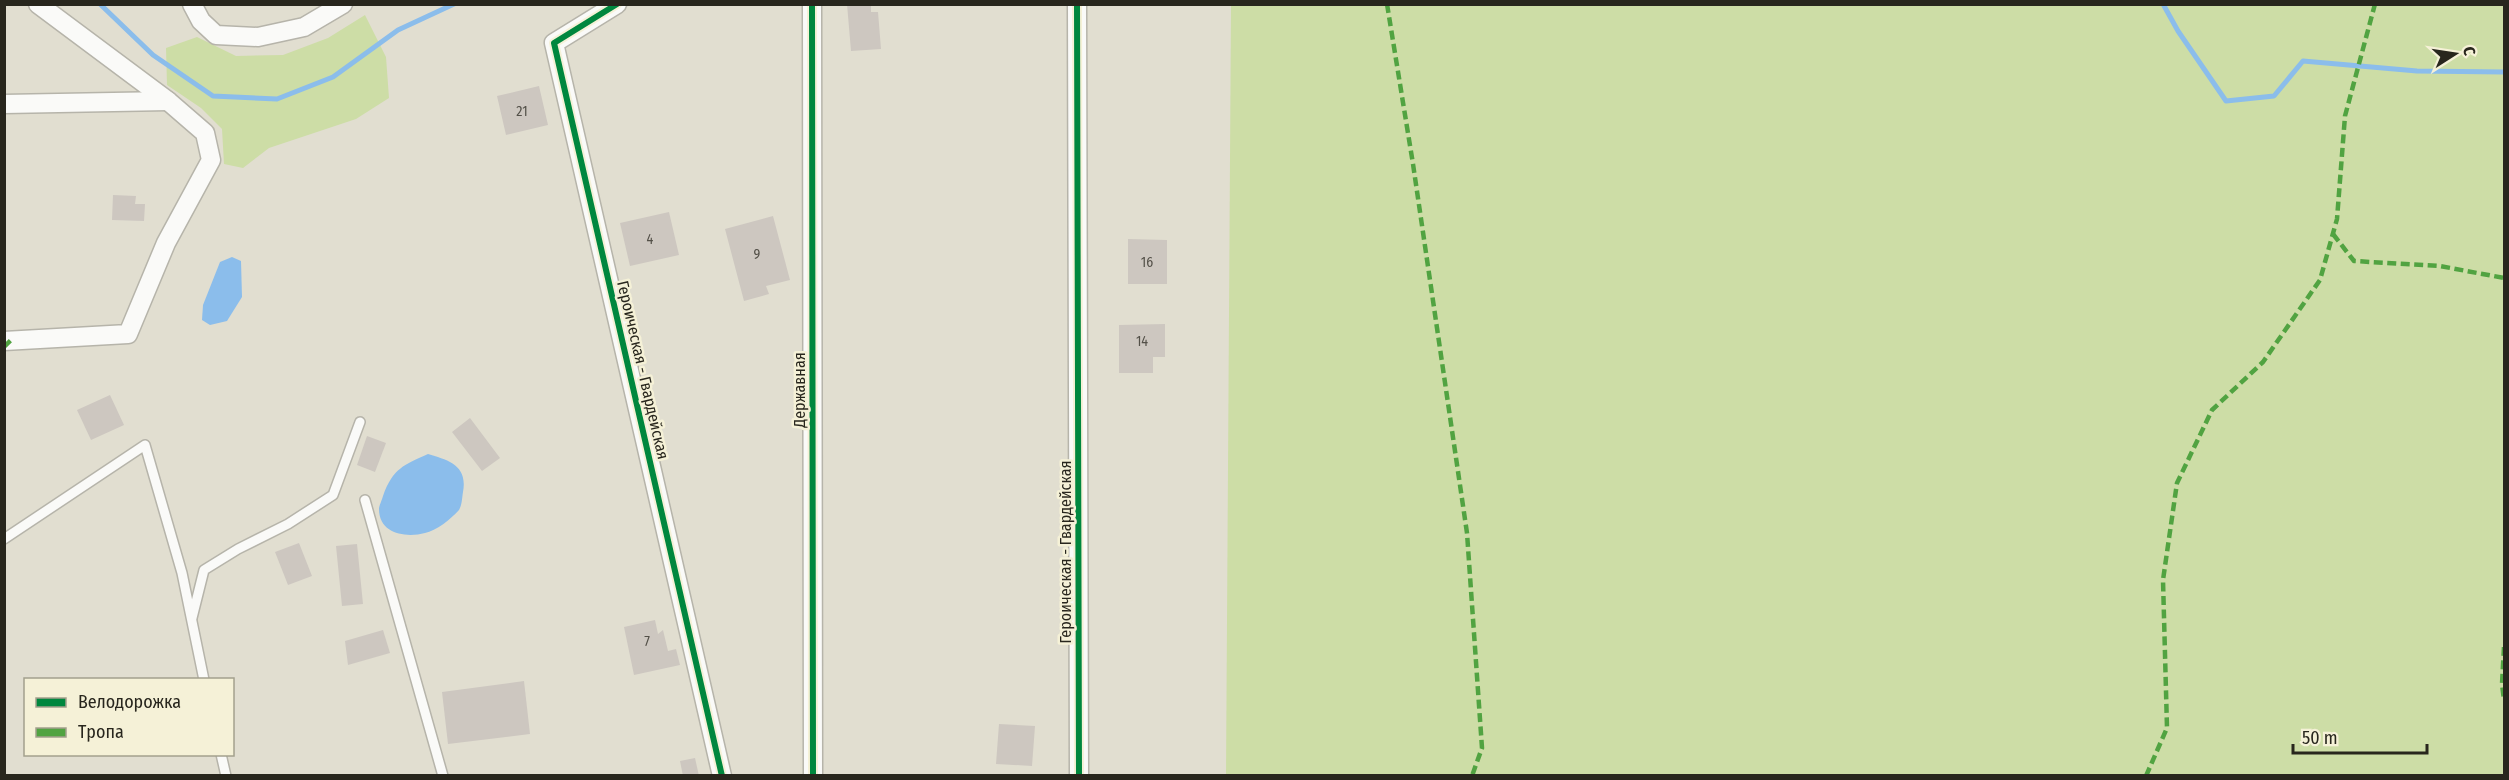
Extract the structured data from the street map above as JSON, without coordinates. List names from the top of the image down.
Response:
{
  "streets": {
    "street": ["Героическая - Гвардейская", "Державная"]
  },
  "house_numbers": [
    "21",
    "4",
    "9",
    "16",
    "14",
    "7"
  ],
  "legend": ["Велодорожка", "Тропа"],
  "scale_bar": "50 m",
  "north": "right"
}
